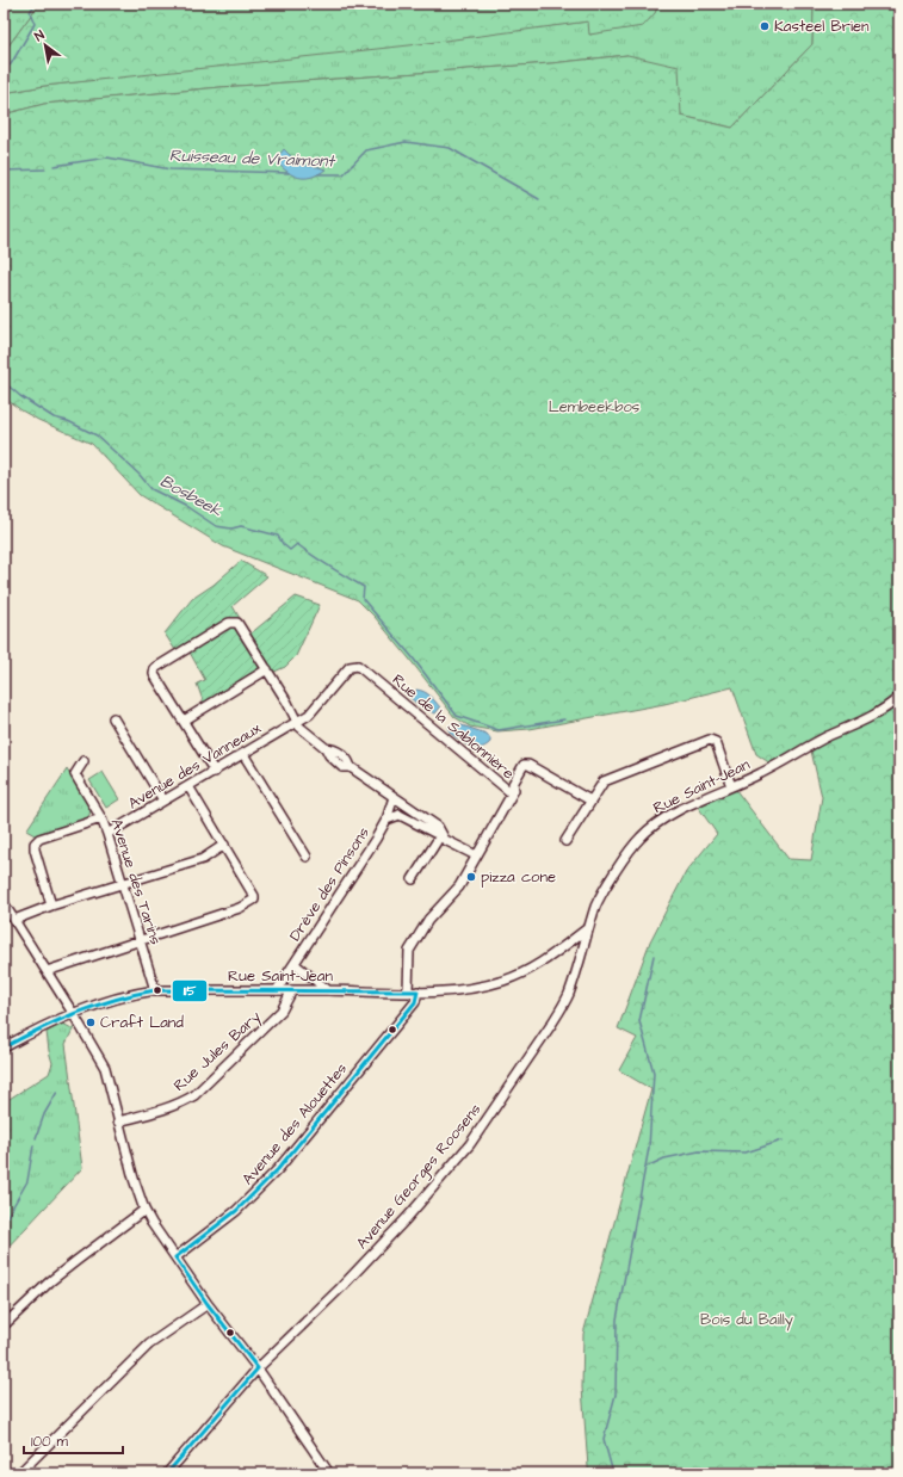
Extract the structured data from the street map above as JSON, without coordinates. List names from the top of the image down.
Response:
{
  "streets": {
    "street": [
      "Rue de la Sablonnière",
      "Avenue des Vanneaux",
      "Rue Saint-Jean",
      "Avenue des Tarins",
      "Drève des Pinsons",
      "Rue Jules Bary",
      "Avenue des Alouettes",
      "Avenue Georges Roosens"
    ]
  },
  "crossings": [
    ["Rue de la Sablonnière", "Avenue des Vanneaux"],
    ["Avenue des Vanneaux", "Avenue des Tarins"],
    ["Rue Saint-Jean", "Avenue des Tarins"],
    ["Rue Saint-Jean", "Drève des Pinsons"],
    ["Rue Saint-Jean", "Rue Jules Bary"],
    ["Rue Saint-Jean", "Avenue des Alouettes"],
    ["Rue Saint-Jean", "Avenue Georges Roosens"]
  ],
  "water": ["Ruisseau de Vraimont", "Bosbeek"],
  "parks": ["Lembeekbos", "Bois du Bailly"],
  "places": ["Kasteel Brien", "pizza cone", "Craft Land"],
  "lines": ["transit line 115"],
  "scale_bar": "100 m",
  "north": "top left"
}
